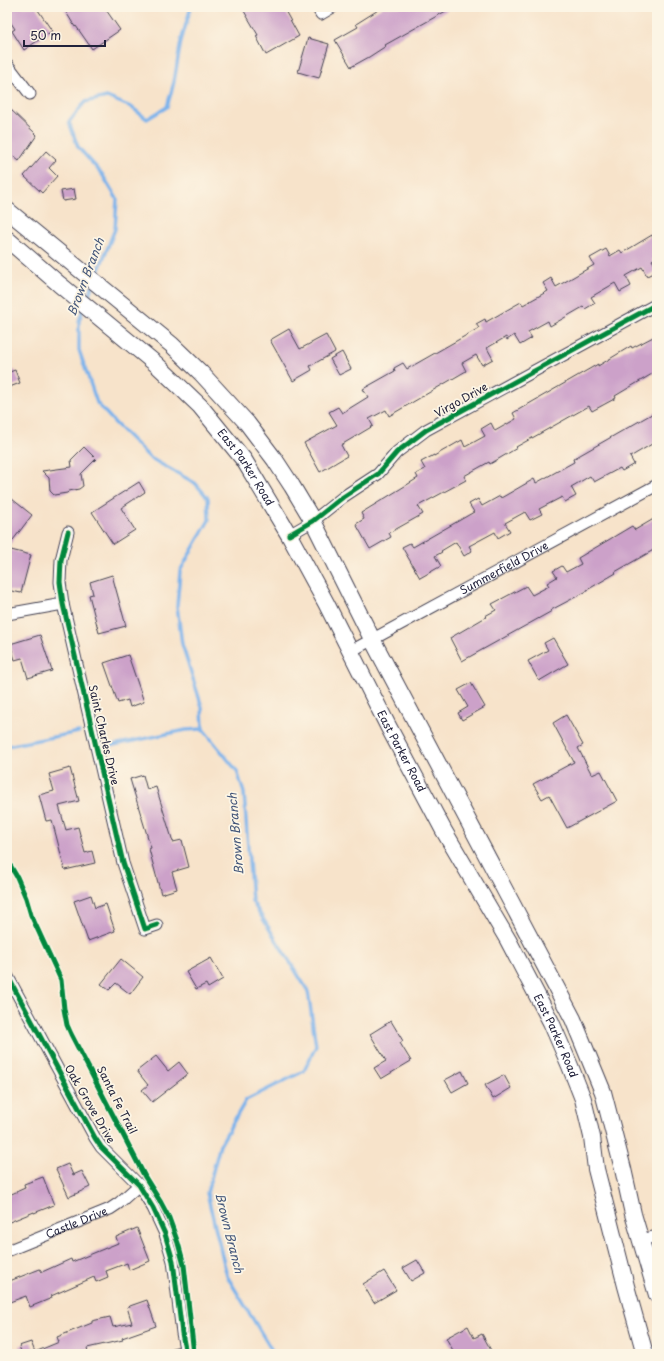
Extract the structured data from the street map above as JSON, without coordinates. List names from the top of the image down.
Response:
{
  "streets": {
    "main road": ["East Parker Road"],
    "street": [
      "Virgo Drive",
      "Summerfield Drive",
      "Saint Charles Drive",
      "Oak Grove Drive",
      "Castle Drive"
    ],
    "cycle path": ["Santa Fe Trail"]
  },
  "crossings": [
    ["Virgo Drive", "East Parker Road"],
    ["East Parker Road", "Summerfield Drive"],
    ["Oak Grove Drive", "Castle Drive"]
  ],
  "water": ["Brown Branch"],
  "scale_bar": "50 m"
}
